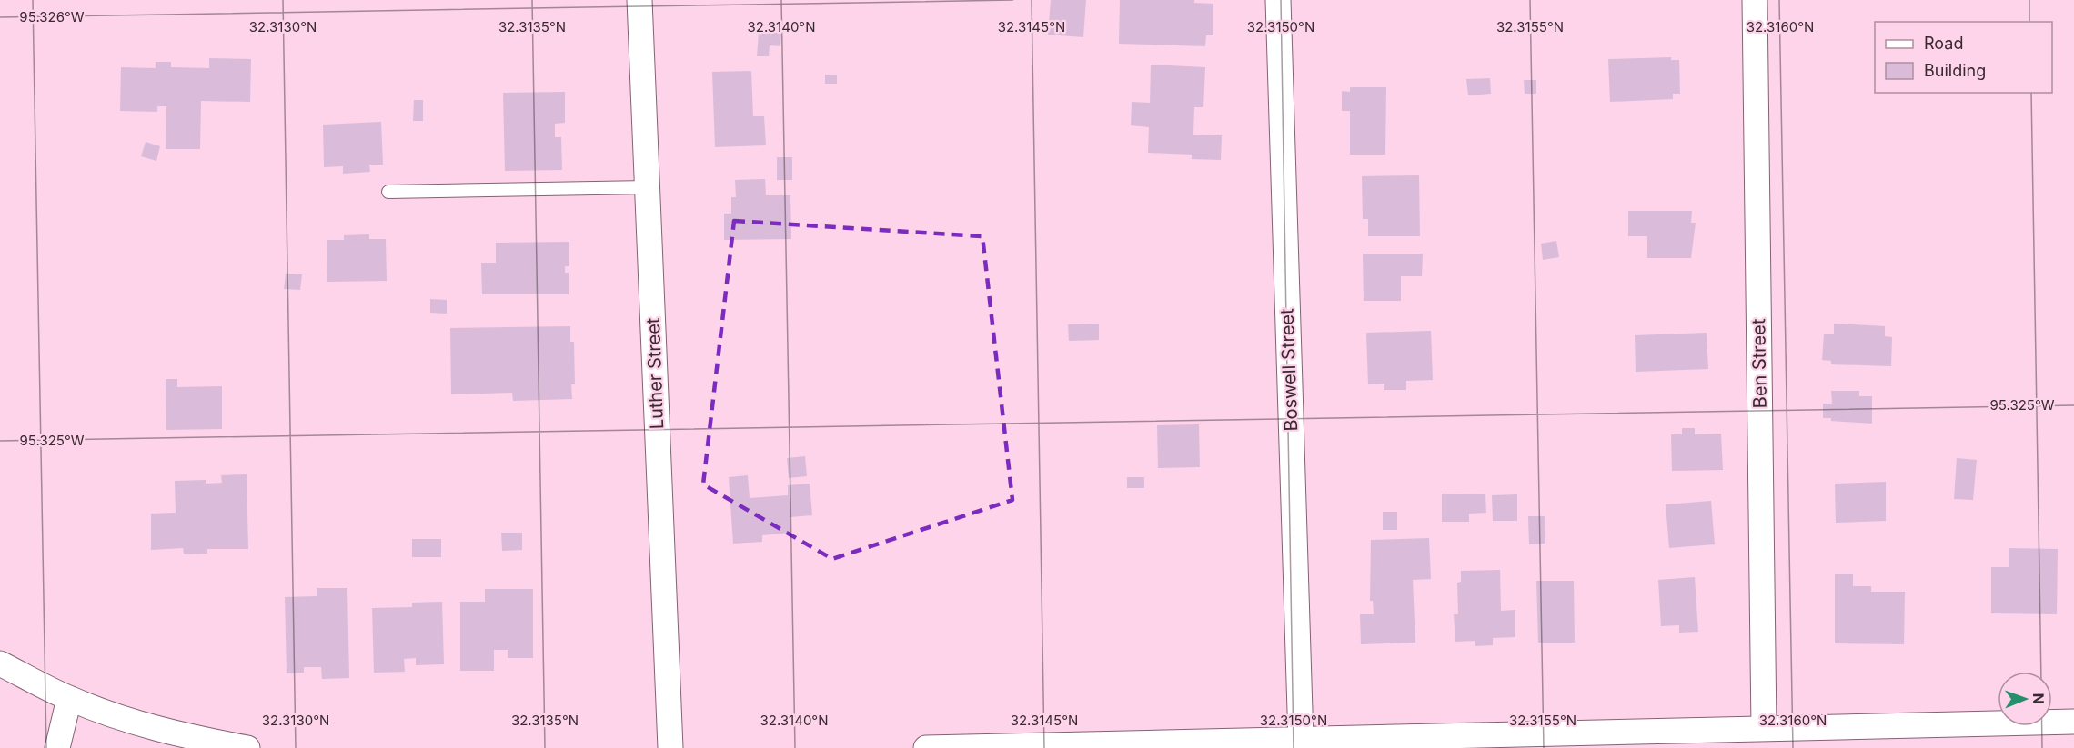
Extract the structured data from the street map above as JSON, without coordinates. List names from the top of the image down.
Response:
{
  "streets": {
    "street": ["Ben Street", "Boswell Street", "Luther Street"]
  },
  "legend": ["Road", "Building"],
  "north": "right",
  "coordinates": [
    "95.326°W",
    "32.3130°N",
    "32.3135°N",
    "32.3140°N",
    "32.3145°N",
    "32.3150°N",
    "32.3155°N",
    "32.3160°N",
    "95.325°W"
  ]
}
